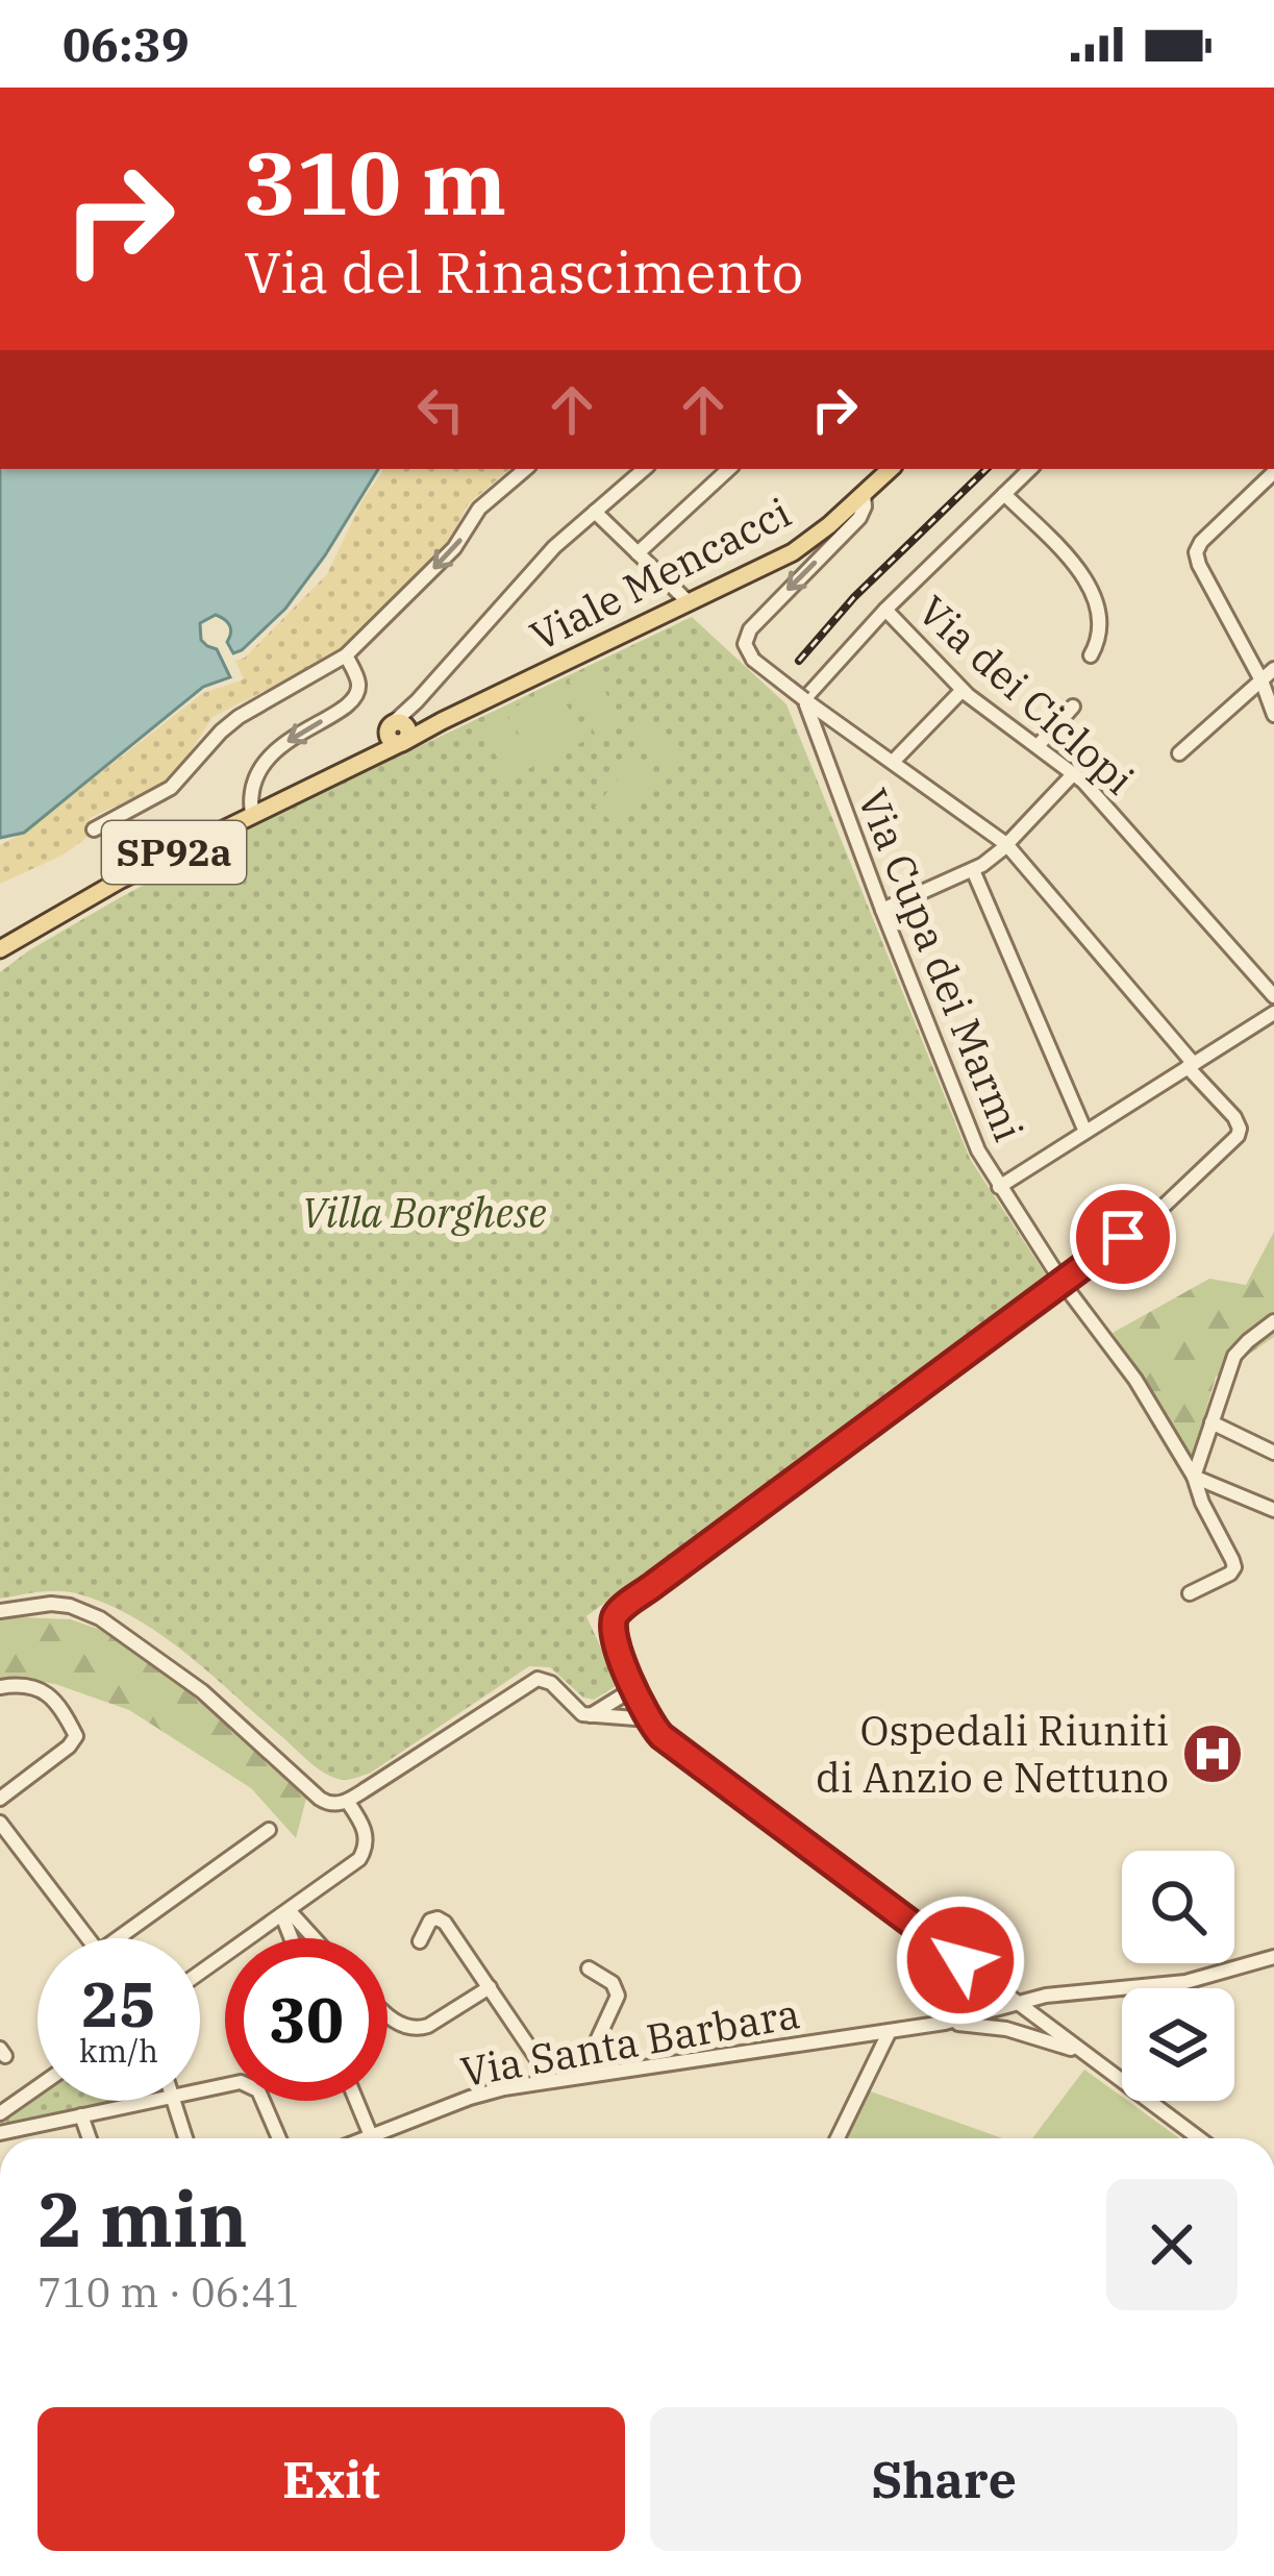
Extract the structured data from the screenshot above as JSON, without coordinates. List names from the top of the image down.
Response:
{
  "streets": {
    "main road": ["Viale Mencacci", "SP92a"],
    "street": ["Via dei Ciclopi", "Via Cupa dei Marmi", "Via Santa Barbara"]
  },
  "crossings": [
    ["Viale Mencacci", "SP92a"]
  ],
  "parks": ["Villa Borghese"],
  "places": {
    "hospital": ["Ospedali Riuniti di Anzio e Nettuno"]
  },
  "page": {
    "status": "06:39",
    "turn": ["310 m", "Via del Rinascimento"],
    "speed": "25 km/h",
    "limit": "30",
    "heading": ["2 min", "710 m · 06:41"],
    "buttons": ["Exit", "Share"]
  }
}
